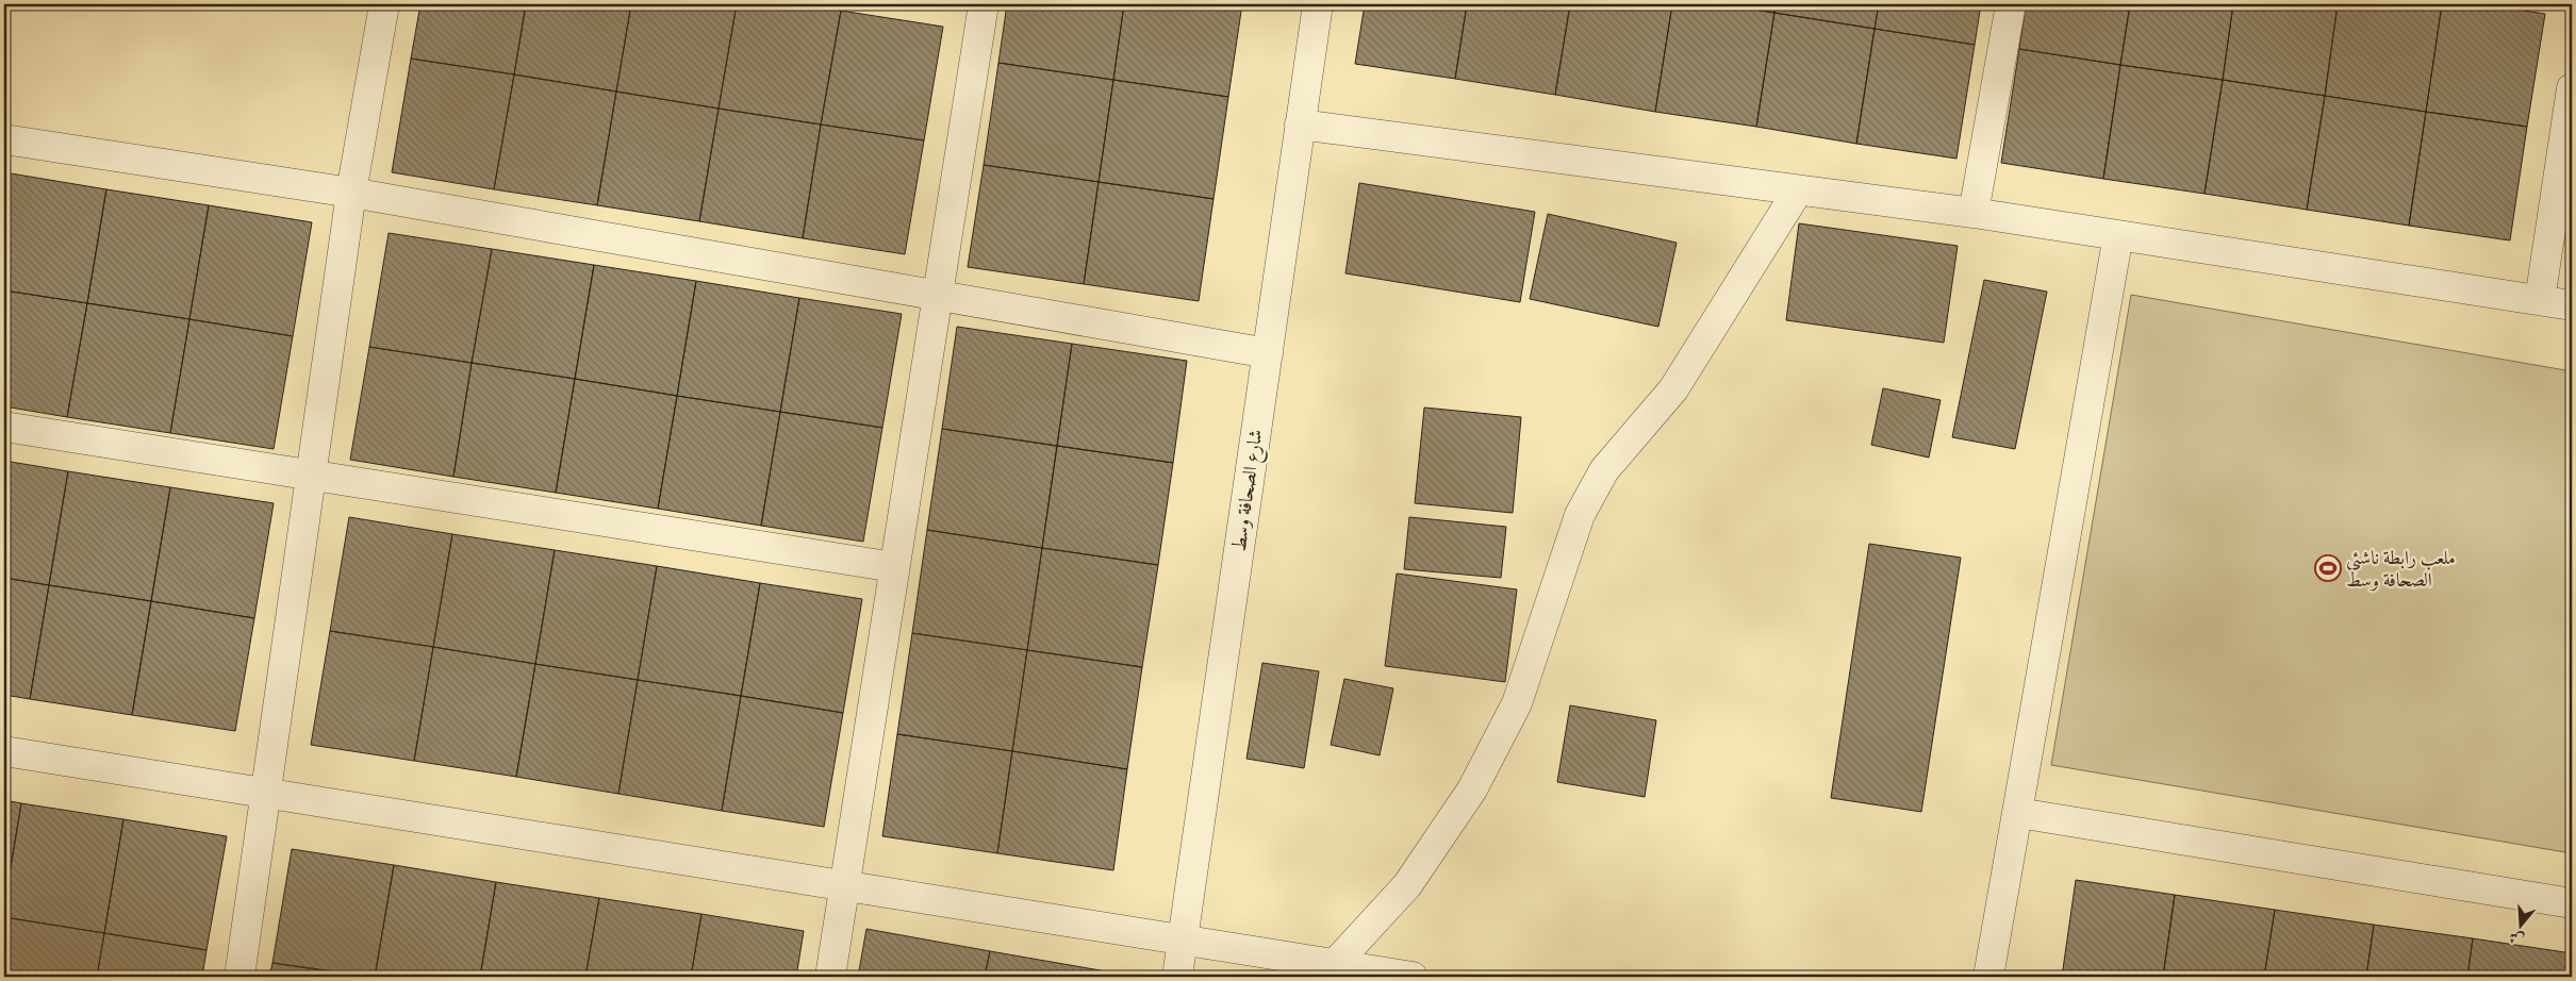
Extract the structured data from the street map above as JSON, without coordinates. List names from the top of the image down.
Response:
{
  "streets": {
    "street": ["شارع الصحافة وسط"]
  },
  "places": {
    "sports": ["ملعب رابطة ناشئي الصحافة وسط"]
  },
  "north": "bottom"
}
